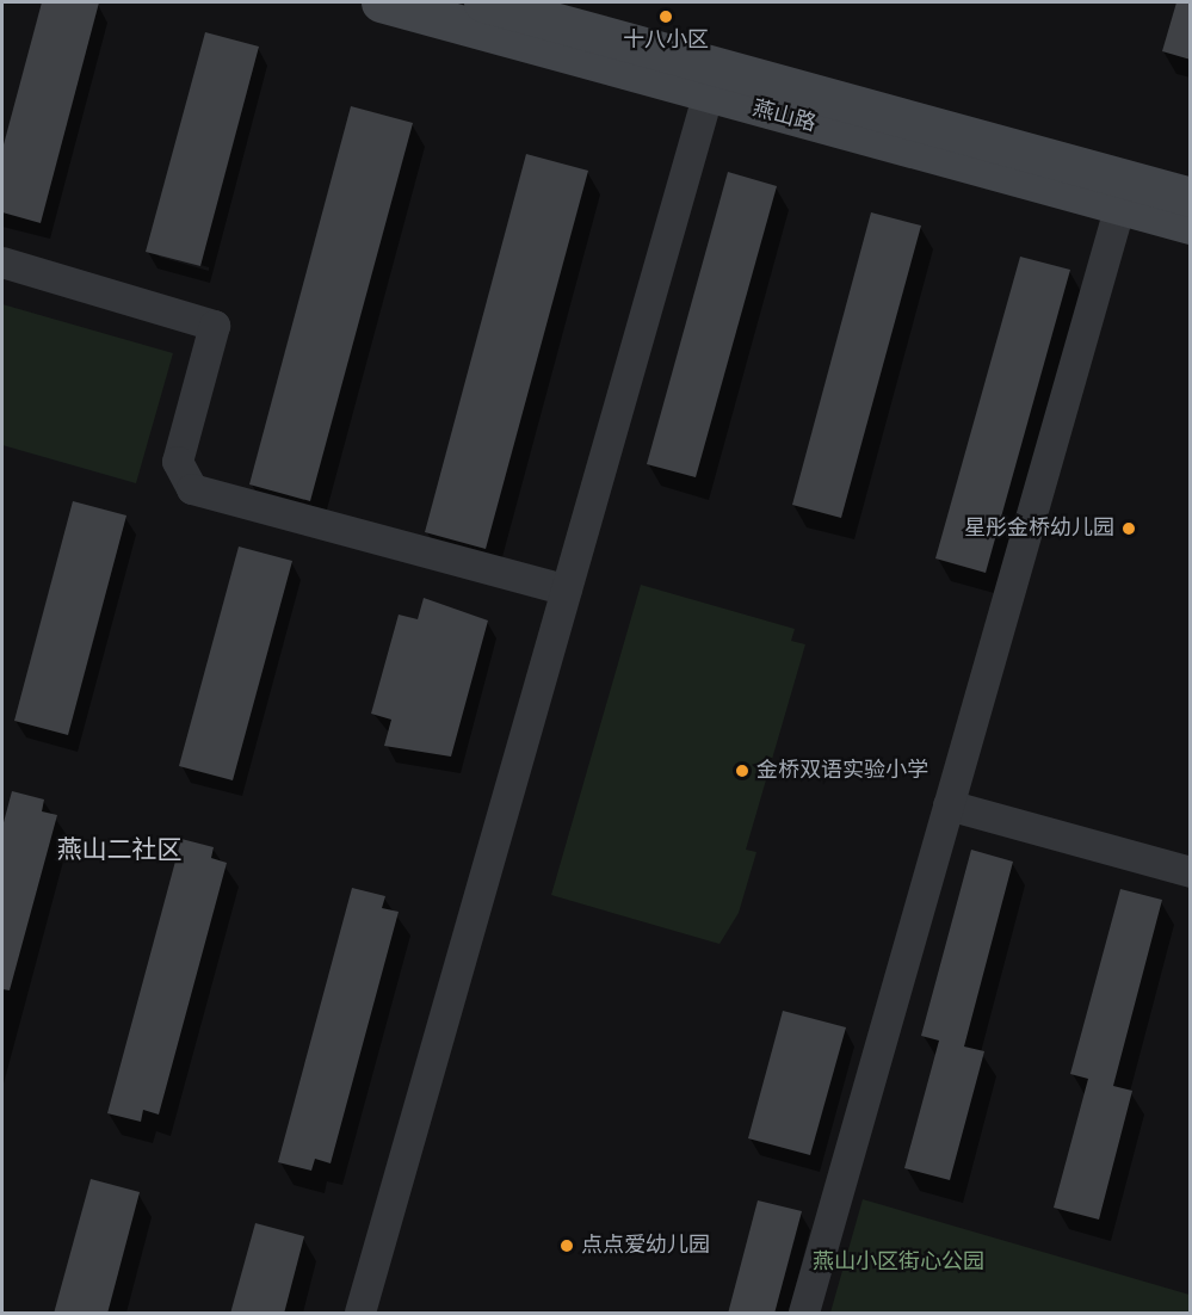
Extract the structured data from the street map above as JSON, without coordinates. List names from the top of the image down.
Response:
{
  "streets": {
    "main road": ["燕山路"]
  },
  "districts": ["燕山二社区"],
  "parks": ["燕山小区街心公园"],
  "places": [
    "十八小区",
    "星彤金桥幼儿园",
    "金桥双语实验小学",
    "点点爱幼儿园"
  ]
}
